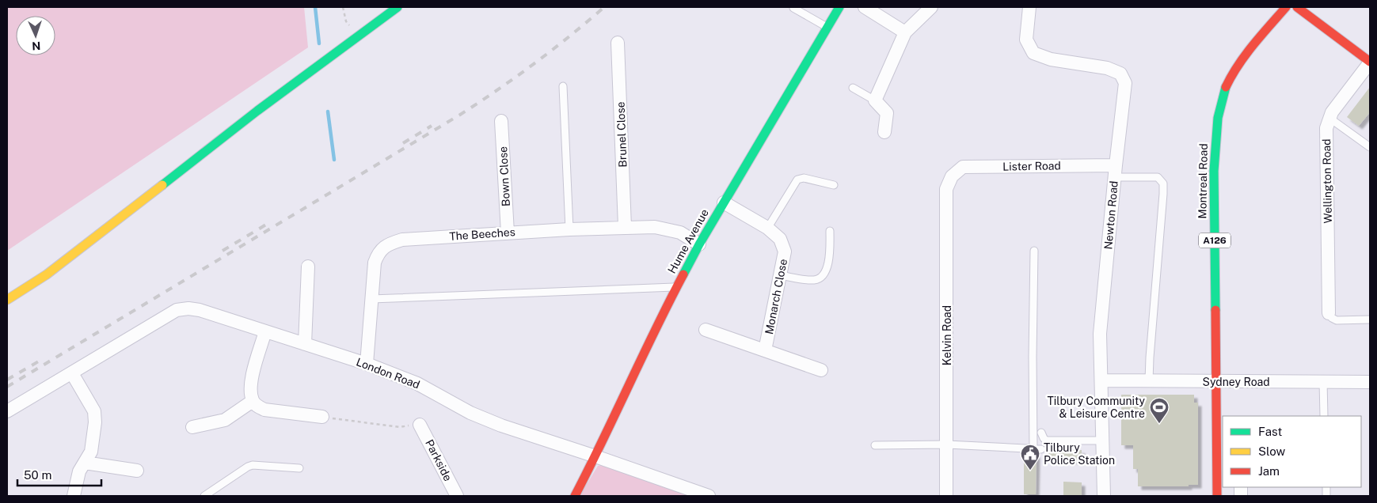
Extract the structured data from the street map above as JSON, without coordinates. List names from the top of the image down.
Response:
{
  "streets": {
    "street": [
      "Brunel Close",
      "Lister Road",
      "Bown Close",
      "Montreal Road",
      "Wellington Road",
      "Newton Road",
      "The Beeches",
      "A126",
      "Hume Avenue",
      "Monarch Close",
      "Kelvin Road",
      "London Road",
      "Sydney Road",
      "Parkside"
    ]
  },
  "crossings": [
    ["Brunel Close", "The Beeches"],
    ["Lister Road", "Newton Road"],
    ["Lister Road", "Kelvin Road"],
    ["Bown Close", "The Beeches"],
    ["Montreal Road", "Sydney Road"],
    ["Newton Road", "Sydney Road"],
    ["The Beeches", "Hume Avenue"],
    ["The Beeches", "London Road"],
    ["Hume Avenue", "Monarch Close"],
    ["Hume Avenue", "London Road"]
  ],
  "places": {
    "sports": ["Tilbury Community & Leisure Centre"],
    "public building": ["Tilbury Police Station"]
  },
  "legend": ["Fast", "Slow", "Jam"],
  "scale_bar": "50 m",
  "north": "bottom"
}
